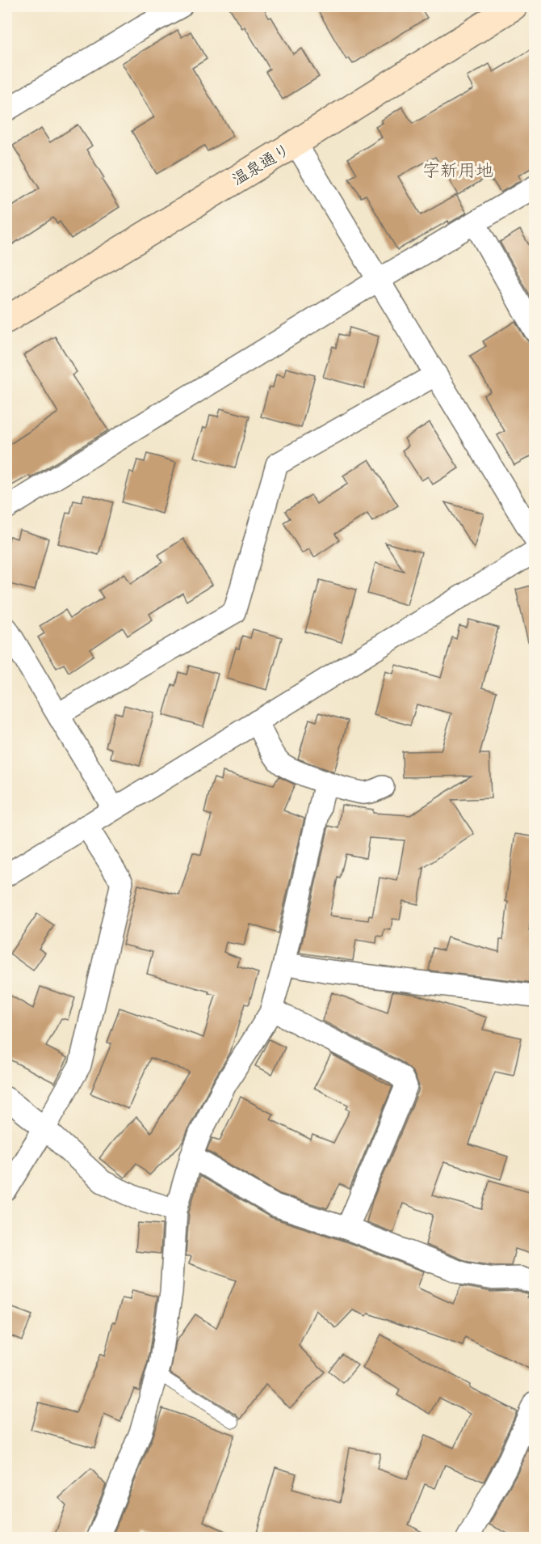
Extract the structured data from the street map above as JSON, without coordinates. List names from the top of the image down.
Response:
{
  "streets": {
    "street": ["温泉通り"]
  },
  "districts": ["字新用地"]
}
